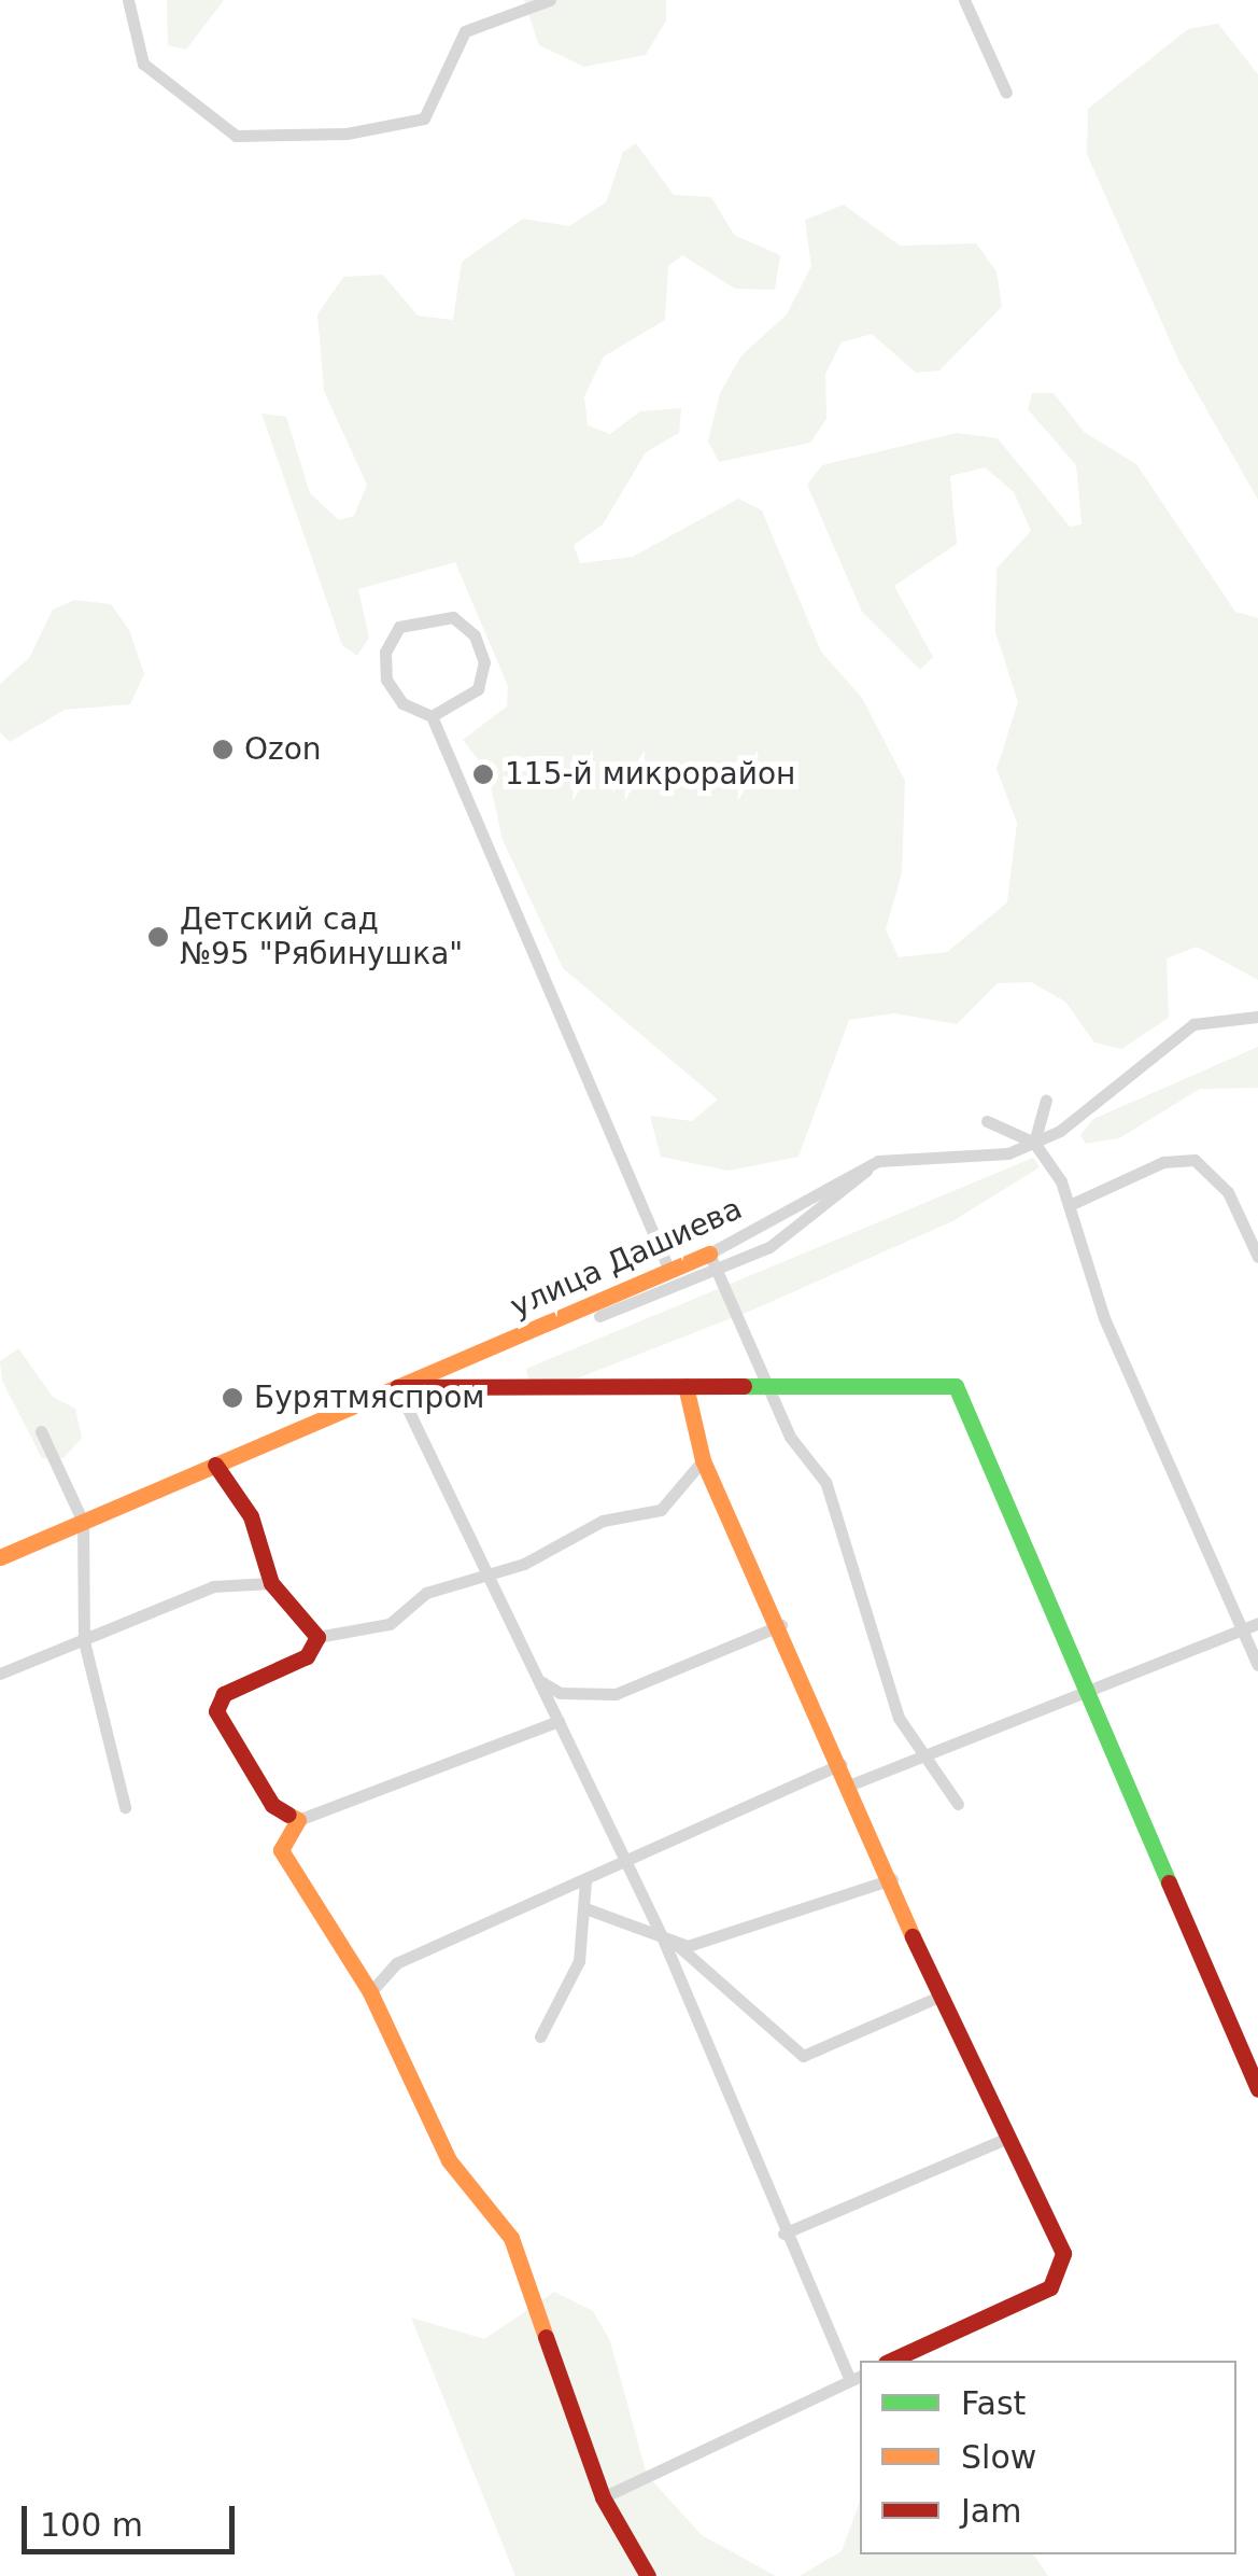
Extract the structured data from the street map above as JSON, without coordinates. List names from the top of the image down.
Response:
{
  "streets": {
    "street": ["улица Дашиева"]
  },
  "places": [
    "Ozon",
    "115-й микрорайон",
    "Детский сад №95 \"Рябинушка\"",
    "Бурятмяспром"
  ],
  "legend": ["Fast", "Slow", "Jam"],
  "scale_bar": "100 m"
}
